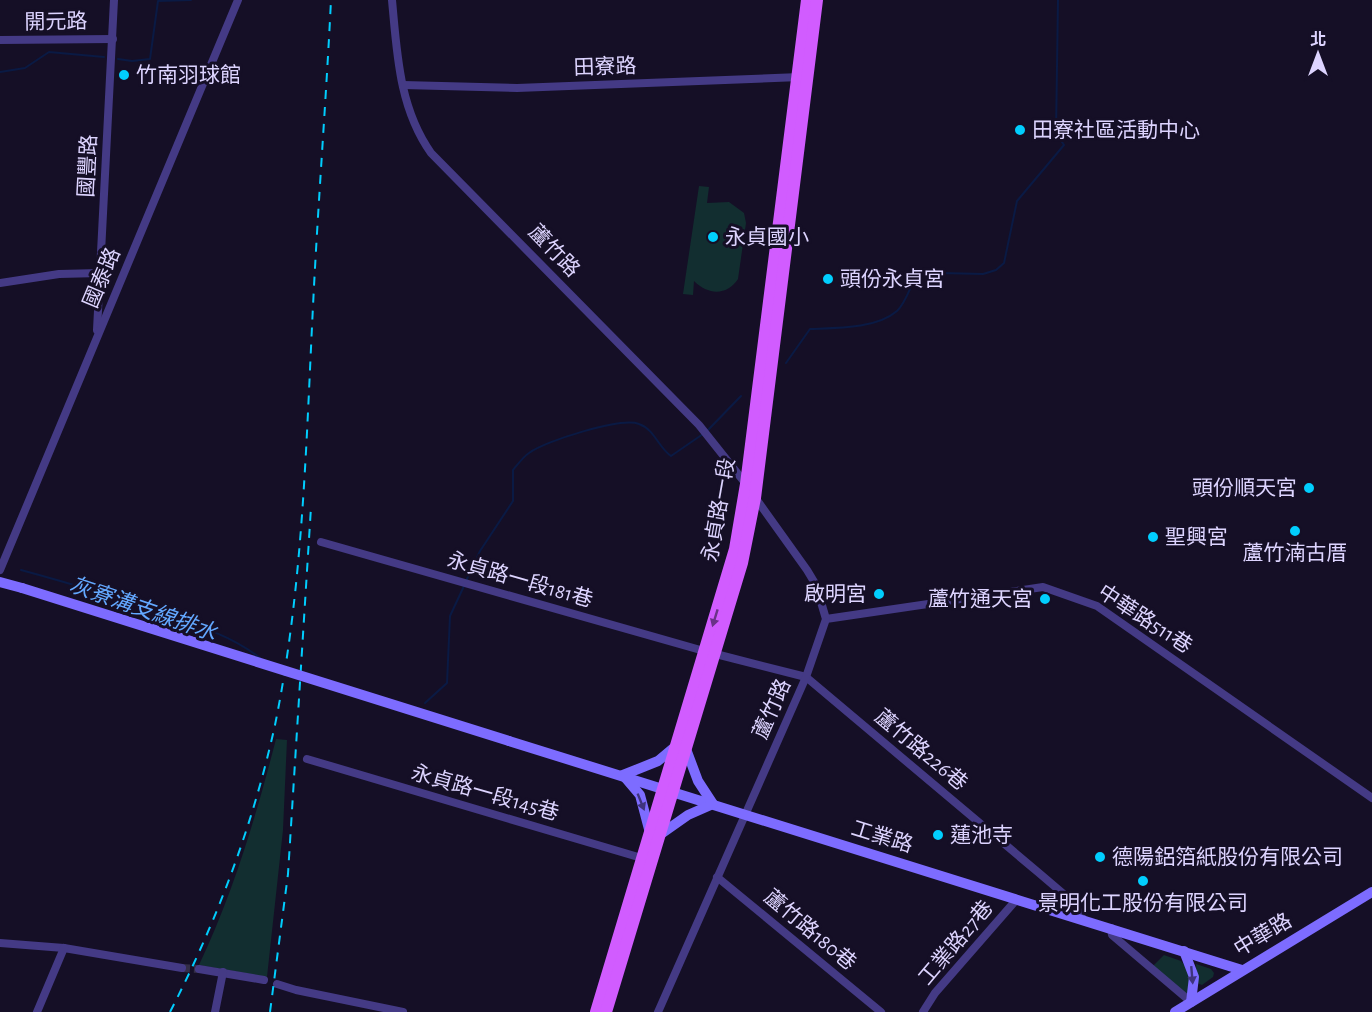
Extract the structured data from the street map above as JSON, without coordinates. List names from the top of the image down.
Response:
{
  "streets": {
    "main road": ["永貞路一段"],
    "street": [
      "開元路",
      "田寮路",
      "國豐路",
      "蘆竹路",
      "國泰路",
      "永貞路一段181巷",
      "中華路511巷",
      "蘆竹路226巷",
      "永貞路一段145巷",
      "工業路",
      "蘆竹路180巷",
      "中華路",
      "工業路27巷"
    ]
  },
  "crossings": [
    ["開元路", "國豐路"],
    ["田寮路", "蘆竹路"],
    ["田寮路", "永貞路一段"],
    ["國豐路", "國泰路"],
    ["蘆竹路", "永貞路一段"],
    ["蘆竹路", "中華路511巷"],
    ["蘆竹路", "蘆竹路226巷"],
    ["蘆竹路", "工業路"],
    ["蘆竹路", "蘆竹路180巷"],
    ["永貞路一段", "永貞路一段181巷"],
    ["永貞路一段", "蘆竹路226巷"],
    ["永貞路一段", "永貞路一段145巷"],
    ["永貞路一段", "工業路"],
    ["永貞路一段181巷", "蘆竹路226巷"],
    ["蘆竹路226巷", "工業路"],
    ["工業路", "中華路"],
    ["工業路", "工業路27巷"]
  ],
  "water": ["灰寮溝支線排水"],
  "places": [
    "竹南羽球館",
    "田寮社區活動中心",
    "永貞國小",
    "頭份永貞宮",
    "頭份順天宮",
    "蘆竹湳古厝",
    "聖興宮",
    "啟明宮",
    "蘆竹通天宮",
    "蓮池寺",
    "德陽鋁箔紙股份有限公司",
    "景明化工股份有限公司"
  ],
  "north": "top"
}
